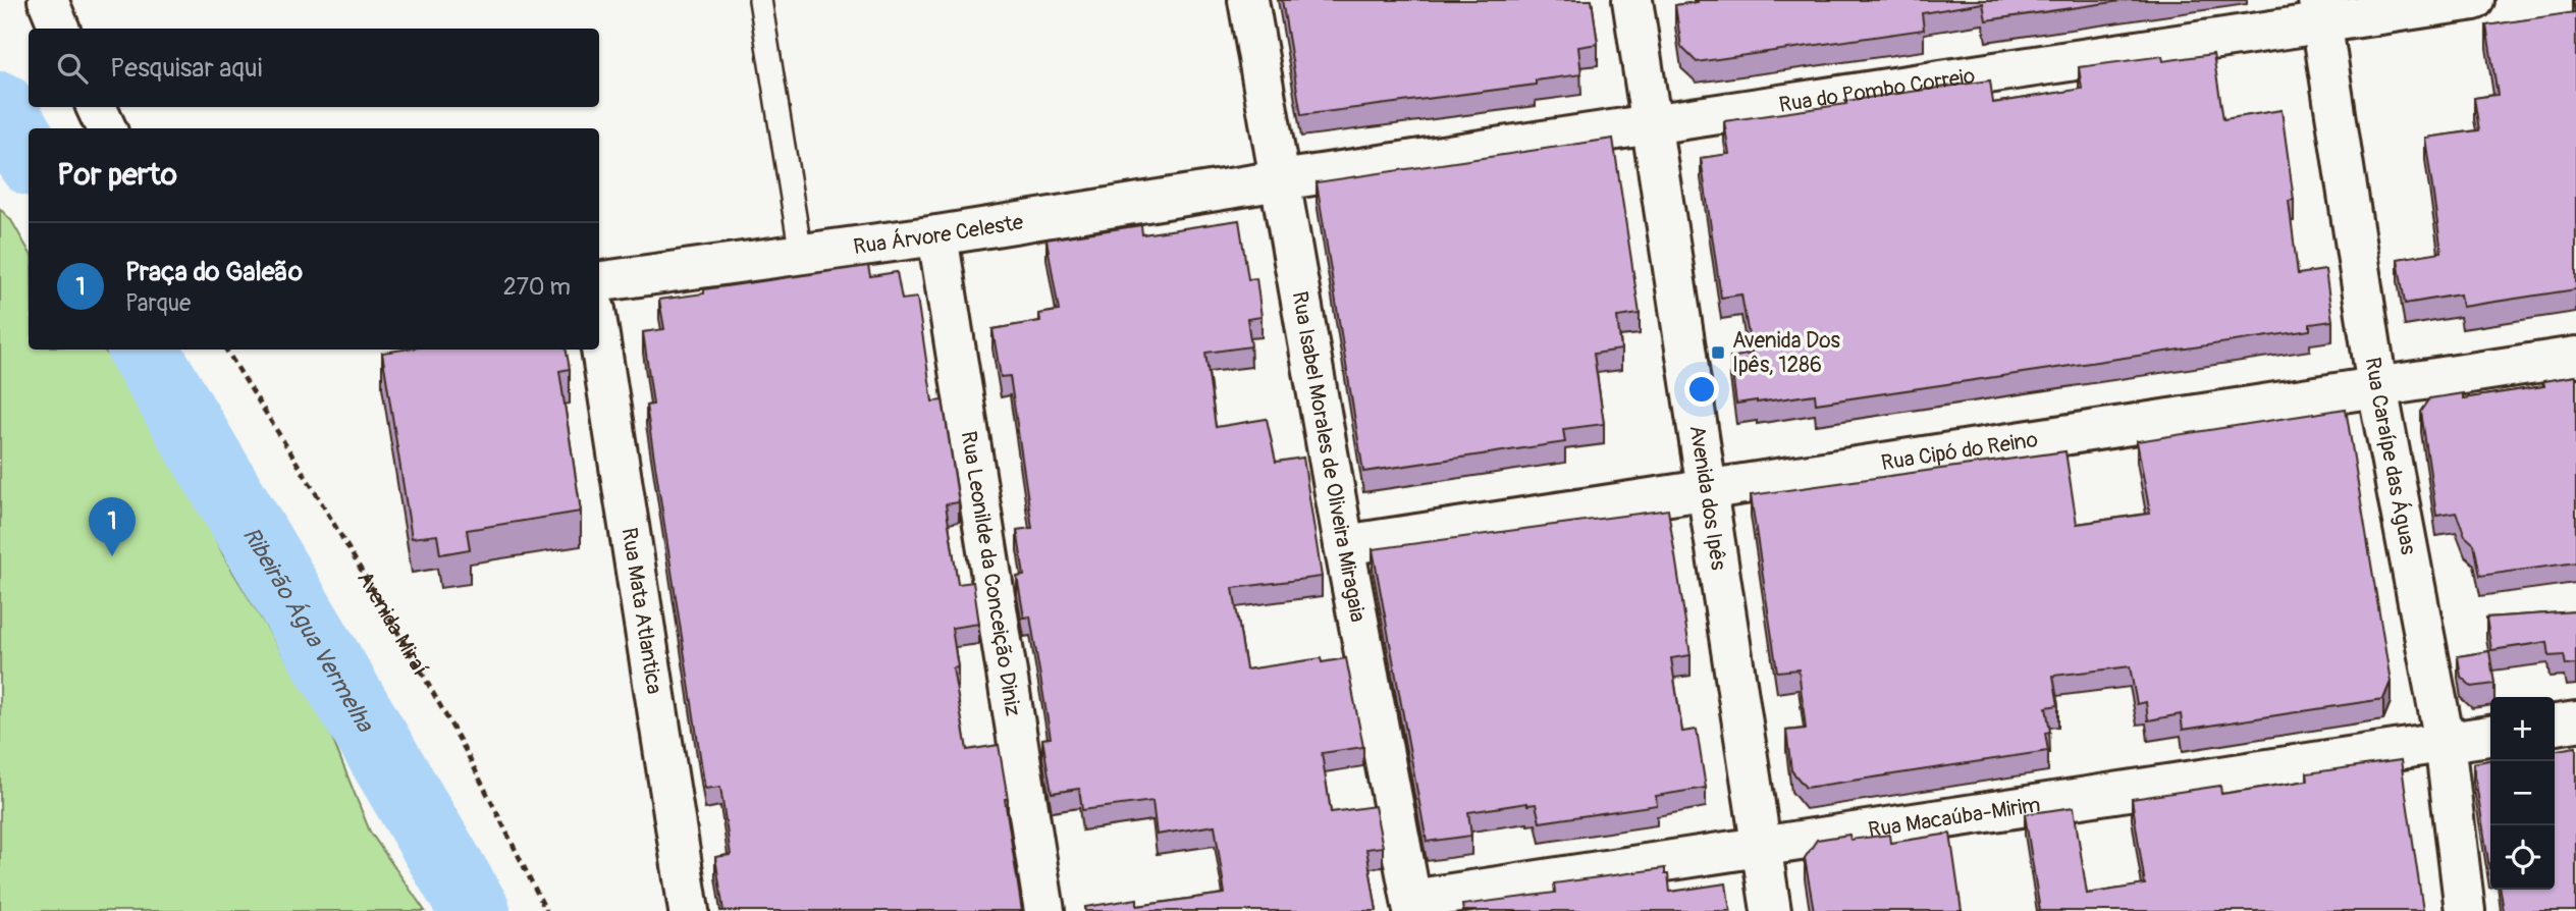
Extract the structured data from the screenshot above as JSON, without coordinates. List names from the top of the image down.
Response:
{
  "streets": {
    "street": [
      "Rua do Pombo Correio",
      "Rua Árvore Celeste",
      "Rua Cipó do Reino",
      "Rua Isabel Morales de Oliveira Miragaia",
      "Rua Caraípe das Águas",
      "Avenida dos Ipês",
      "Rua Leonilde da Conceição Diniz",
      "Rua Mata Atlantica",
      "Rua Macaúba-Mirim"
    ],
    "path": ["Avenida Miraí"]
  },
  "crossings": [
    ["Rua do Pombo Correio", "Rua Árvore Celeste"],
    ["Rua do Pombo Correio", "Rua Isabel Morales de Oliveira Miragaia"],
    ["Rua do Pombo Correio", "Rua Caraípe das Águas"],
    ["Rua do Pombo Correio", "Avenida dos Ipês"],
    ["Rua Árvore Celeste", "Rua Isabel Morales de Oliveira Miragaia"],
    ["Rua Árvore Celeste", "Rua Leonilde da Conceição Diniz"],
    ["Rua Cipó do Reino", "Rua Isabel Morales de Oliveira Miragaia"],
    ["Rua Cipó do Reino", "Rua Caraípe das Águas"],
    ["Rua Cipó do Reino", "Avenida dos Ipês"],
    ["Rua Isabel Morales de Oliveira Miragaia", "Rua Macaúba-Mirim"],
    ["Rua Caraípe das Águas", "Rua Macaúba-Mirim"],
    ["Avenida dos Ipês", "Rua Macaúba-Mirim"]
  ],
  "water": ["Ribeirão Água Vermelha"],
  "places": {
    "transit": ["Avenida Dos Ipês, 1286"]
  },
  "page": {
    "search": "Pesquisar aqui",
    "heading": "Por perto",
    "list": [
      {
        "mark": "1",
        "name": "Praça do Galeão",
        "note": "Parque",
        "value": "270 m"
      }
    ],
    "pins": "1",
    "map_buttons": ["+", "−"]
  }
}
